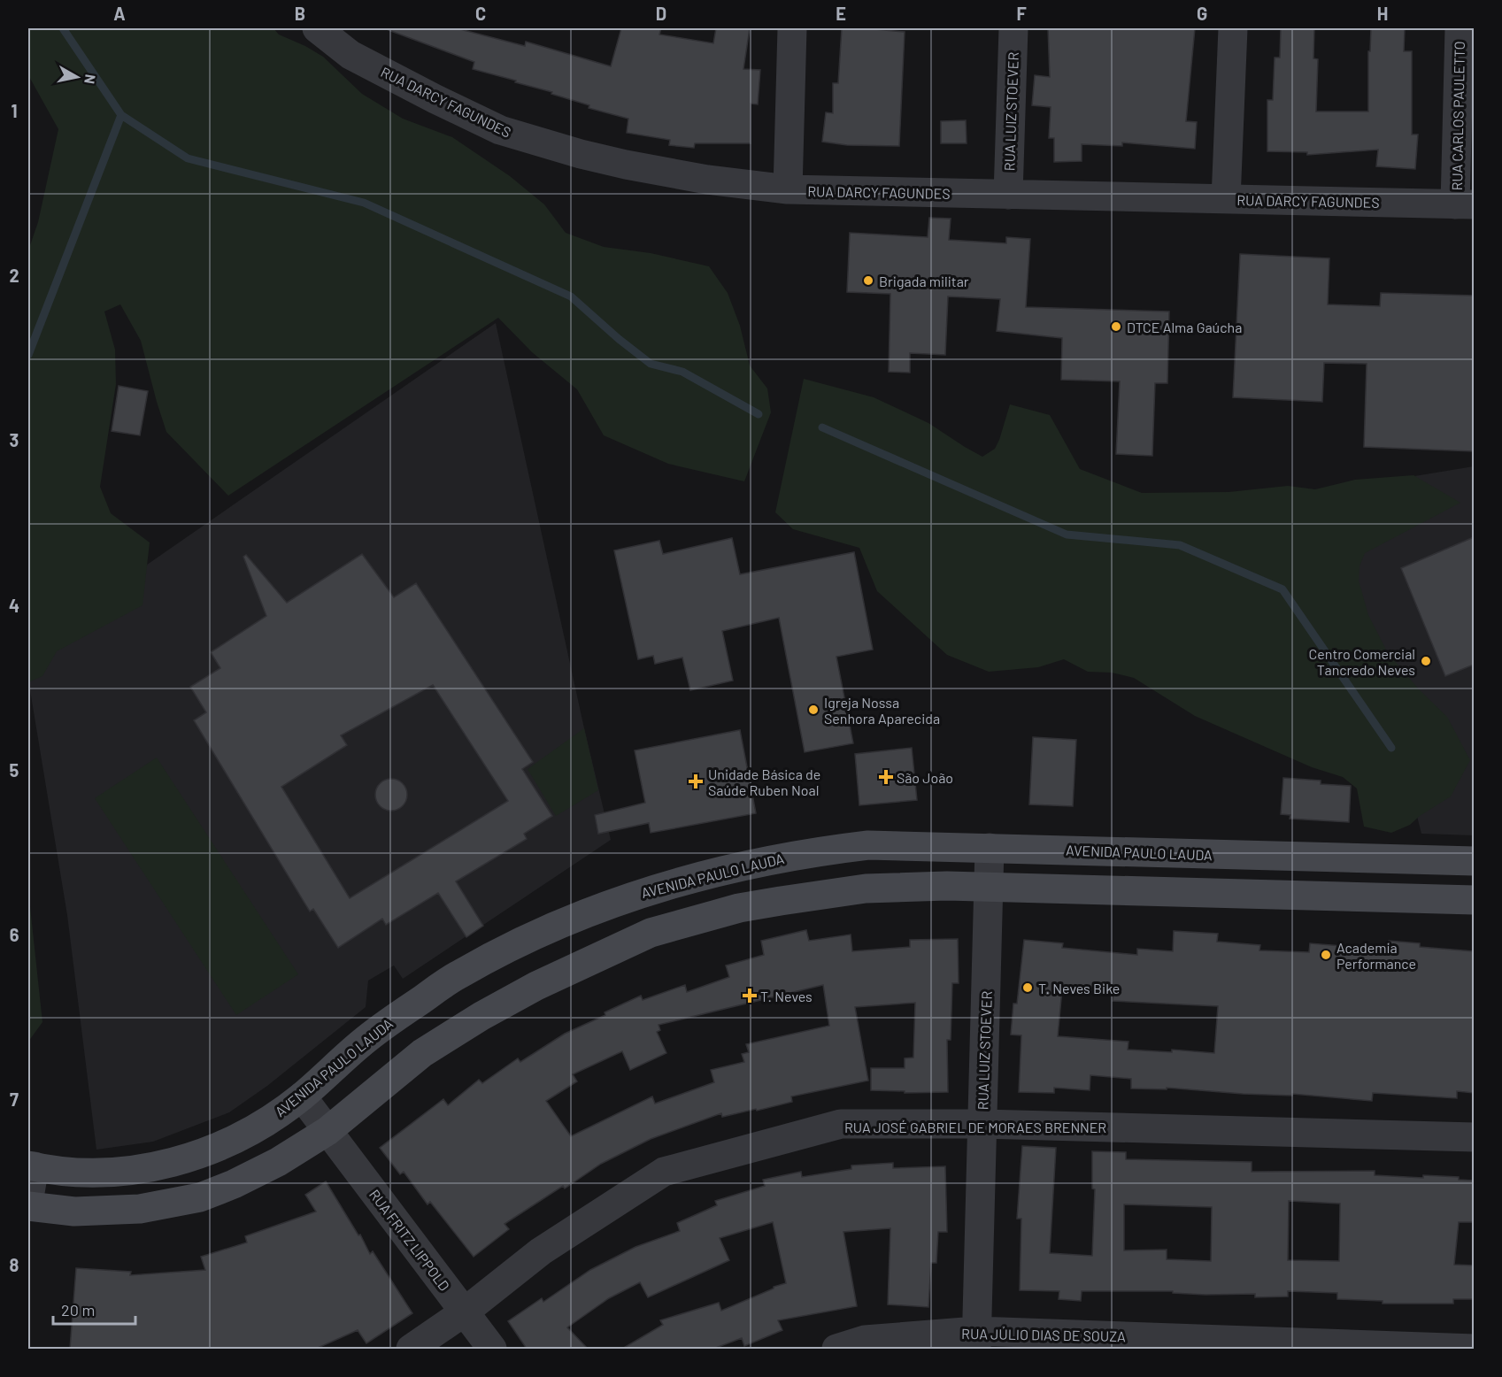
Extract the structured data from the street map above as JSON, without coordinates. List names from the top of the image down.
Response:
{
  "streets": {
    "main road": ["AVENIDA PAULO LAUDA"],
    "street": [
      "RUA DARCY FAGUNDES",
      "RUA LUIZ STOEVER",
      "RUA CARLOS PAULETTO",
      "RUA JOSÉ GABRIEL DE MORAES BRENNER",
      "RUA FRITZ LIPPOLD",
      "RUA JÚLIO DIAS DE SOUZA"
    ]
  },
  "crossings": [
    ["RUA DARCY FAGUNDES", "RUA LUIZ STOEVER"],
    ["RUA DARCY FAGUNDES", "RUA CARLOS PAULETTO"],
    ["RUA LUIZ STOEVER", "AVENIDA PAULO LAUDA"],
    ["RUA LUIZ STOEVER", "RUA JOSÉ GABRIEL DE MORAES BRENNER"],
    ["RUA LUIZ STOEVER", "RUA JÚLIO DIAS DE SOUZA"],
    ["AVENIDA PAULO LAUDA", "RUA FRITZ LIPPOLD"],
    ["RUA JOSÉ GABRIEL DE MORAES BRENNER", "RUA FRITZ LIPPOLD"]
  ],
  "places": {
    "other": [
      "Brigada militar",
      "DTCE Alma Gaúcha",
      "Centro Comercial Tancredo Neves",
      "Igreja Nossa Senhora Aparecida",
      "Academia Performance",
      "T. Neves Bike"
    ],
    "health": ["São João", "Unidade Básica de Saúde Ruben Noal", "T. Neves"]
  },
  "scale_bar": "20 m",
  "north": "right",
  "grid": {
    "columns": [
      "A",
      "B",
      "C",
      "D",
      "E",
      "F",
      "G",
      "H"
    ],
    "rows": [
      "1",
      "2",
      "3",
      "4",
      "5",
      "6",
      "7",
      "8"
    ]
  }
}
